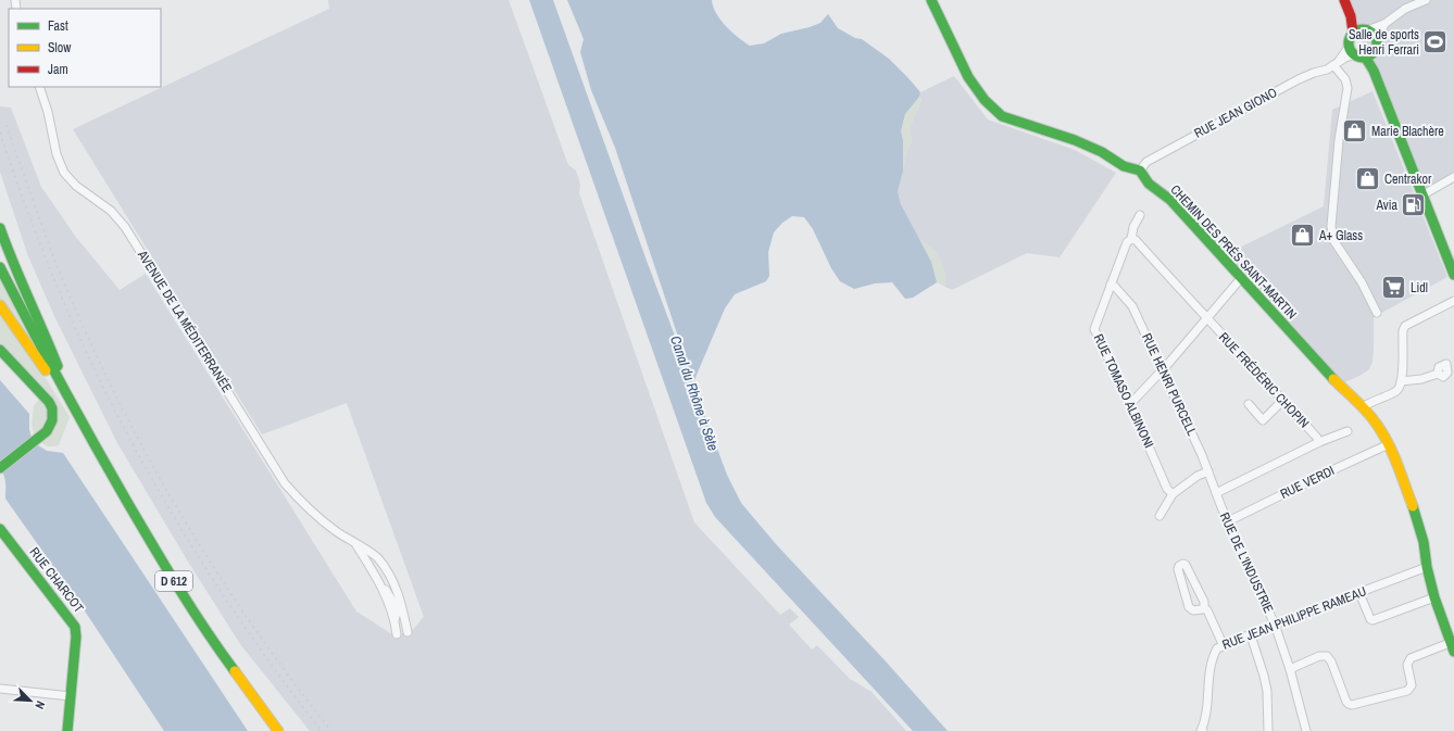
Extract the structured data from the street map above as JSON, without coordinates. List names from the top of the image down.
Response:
{
  "streets": {
    "main road": ["CHEMIN DES PRÉS SAINT-MARTIN", "RUE CHARCOT", "D 612"],
    "street": [
      "RUE JEAN GIONO",
      "AVENUE DE LA MÉDITERRANÉE",
      "RUE FRÉDÉRIC CHOPIN",
      "RUE HENRI PURCELL",
      "RUE TOMASO ALBINONI",
      "RUE VERDI",
      "RUE DE L'INDUSTRIE",
      "RUE JEAN PHILIPPE RAMEAU"
    ]
  },
  "crossings": [
    ["RUE JEAN GIONO", "CHEMIN DES PRÉS SAINT-MARTIN"],
    ["CHEMIN DES PRÉS SAINT-MARTIN", "RUE VERDI"],
    ["CHEMIN DES PRÉS SAINT-MARTIN", "RUE JEAN PHILIPPE RAMEAU"],
    ["RUE HENRI PURCELL", "RUE TOMASO ALBINONI"],
    ["RUE HENRI PURCELL", "RUE DE L'INDUSTRIE"],
    ["RUE VERDI", "RUE DE L'INDUSTRIE"],
    ["RUE DE L'INDUSTRIE", "RUE JEAN PHILIPPE RAMEAU"]
  ],
  "water": ["Canal du Rhône à Sète"],
  "places": {
    "sports": ["Salle de sports Henri Ferrari"],
    "shop": ["Marie Blachère", "Centrakor", "A+ Glass"],
    "fuel station": ["Avia"],
    "supermarket": ["Lidl"]
  },
  "legend": ["Fast", "Slow", "Jam"],
  "north": "bottom right"
}
